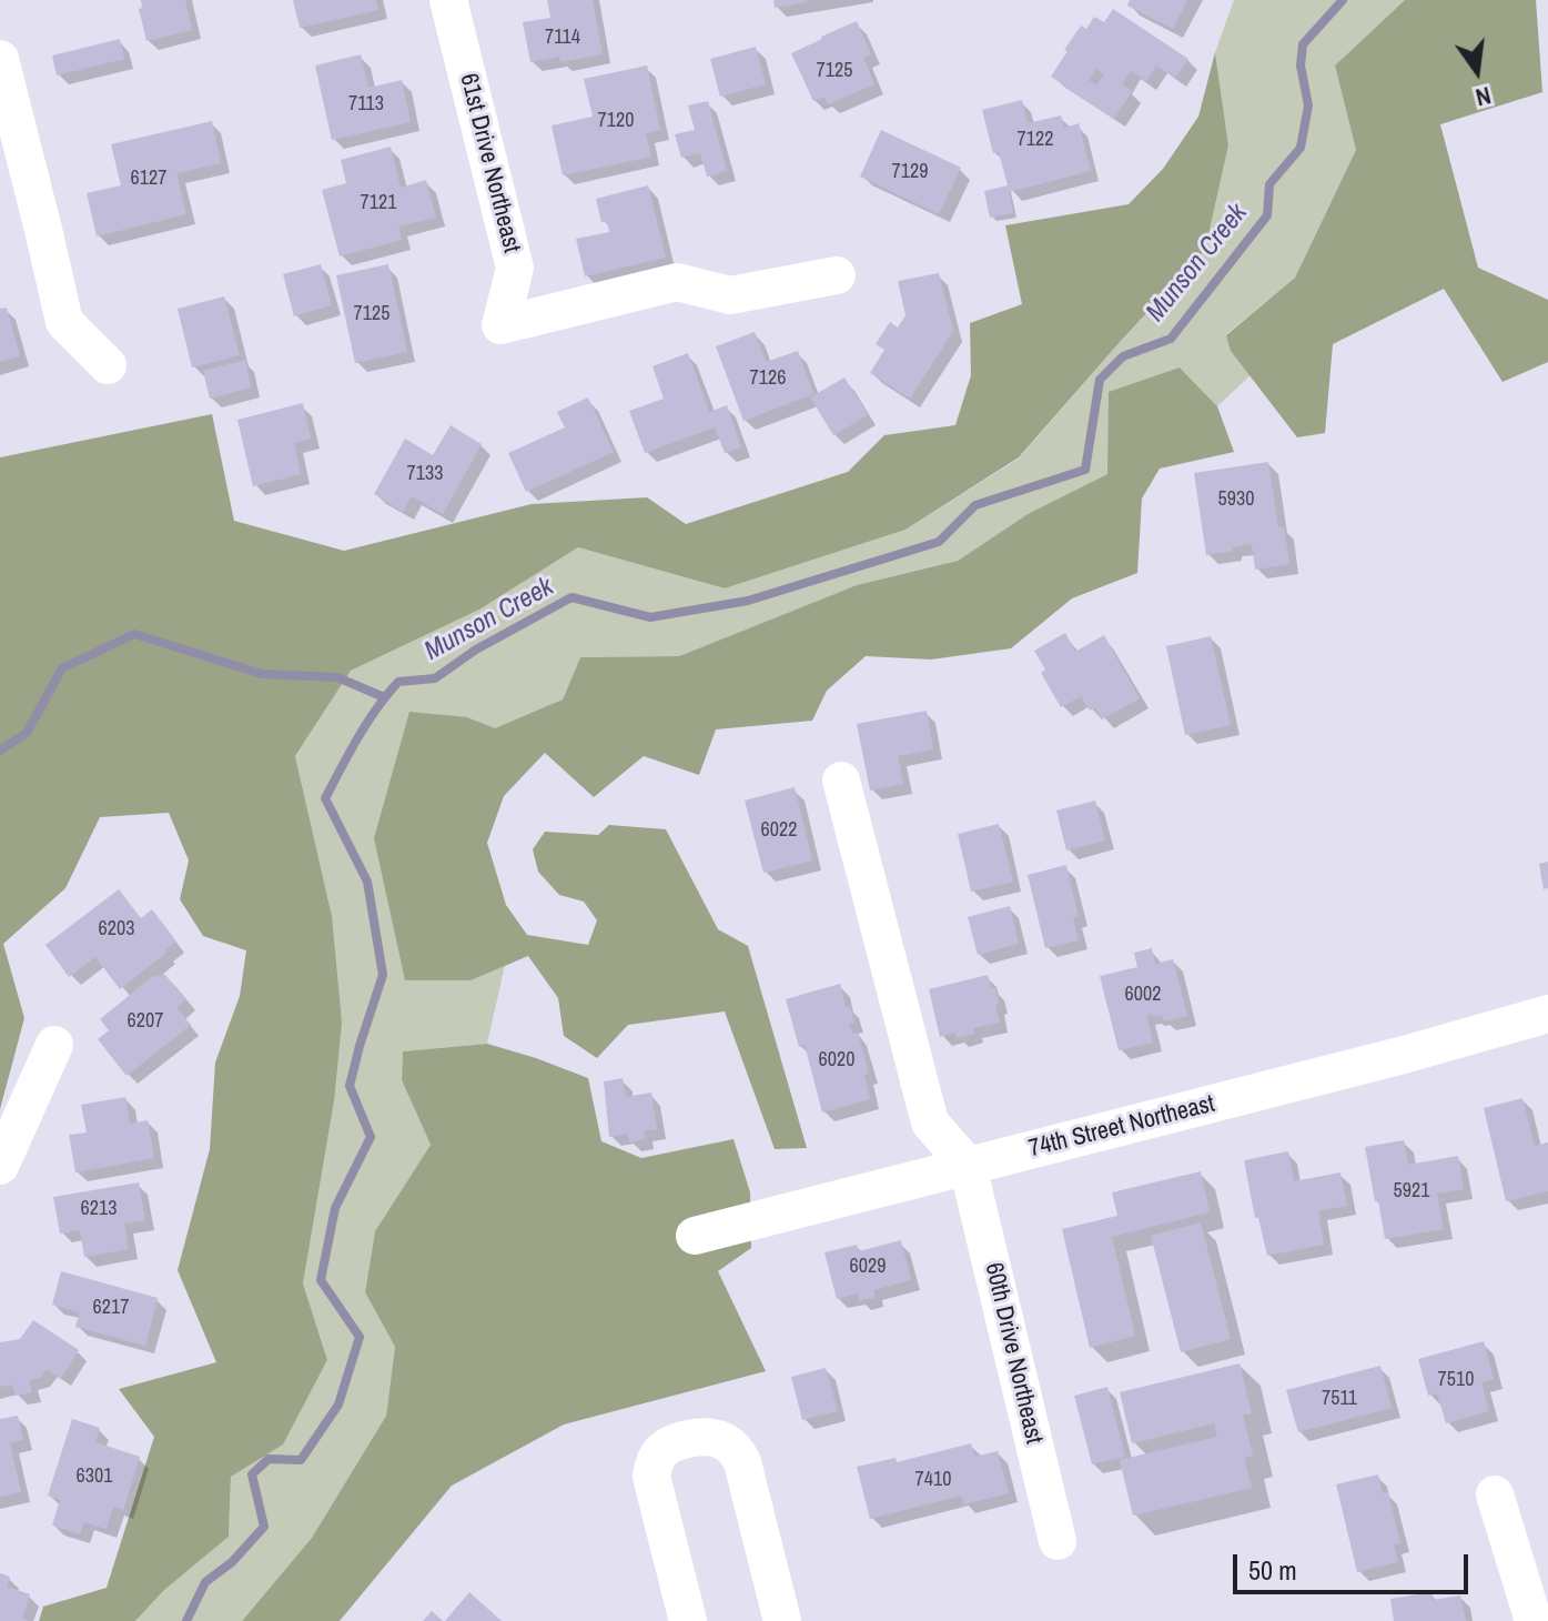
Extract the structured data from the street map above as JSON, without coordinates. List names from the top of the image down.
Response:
{
  "streets": {
    "street": ["61st Drive Northeast", "74th Street Northeast", "60th Drive Northeast"]
  },
  "crossings": [
    ["74th Street Northeast", "60th Drive Northeast"]
  ],
  "water": ["Munson Creek"],
  "house_numbers": [
    "7114",
    "7125",
    "7113",
    "7120",
    "7122",
    "7129",
    "6127",
    "7121",
    "7125",
    "7126",
    "7133",
    "5930",
    "6022",
    "6203",
    "6002",
    "6207",
    "6020",
    "5921",
    "6213",
    "6029",
    "6217",
    "7510",
    "7511",
    "6301",
    "7410"
  ],
  "scale_bar": "50 m",
  "north": "bottom"
}
